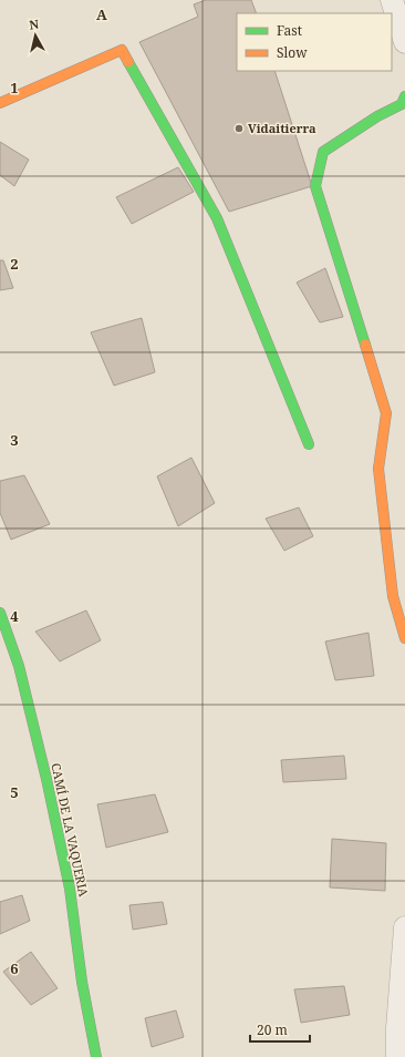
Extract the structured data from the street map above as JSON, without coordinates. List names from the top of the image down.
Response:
{
  "streets": {
    "street": ["CAMÍ DE LA VAQUERIA"]
  },
  "places": ["Vidaitierra"],
  "legend": ["Fast", "Slow"],
  "scale_bar": "20 m",
  "north": "top",
  "grid": {
    "columns": ["A"],
    "rows": [
      "1",
      "2",
      "3",
      "4",
      "5",
      "6"
    ]
  }
}
